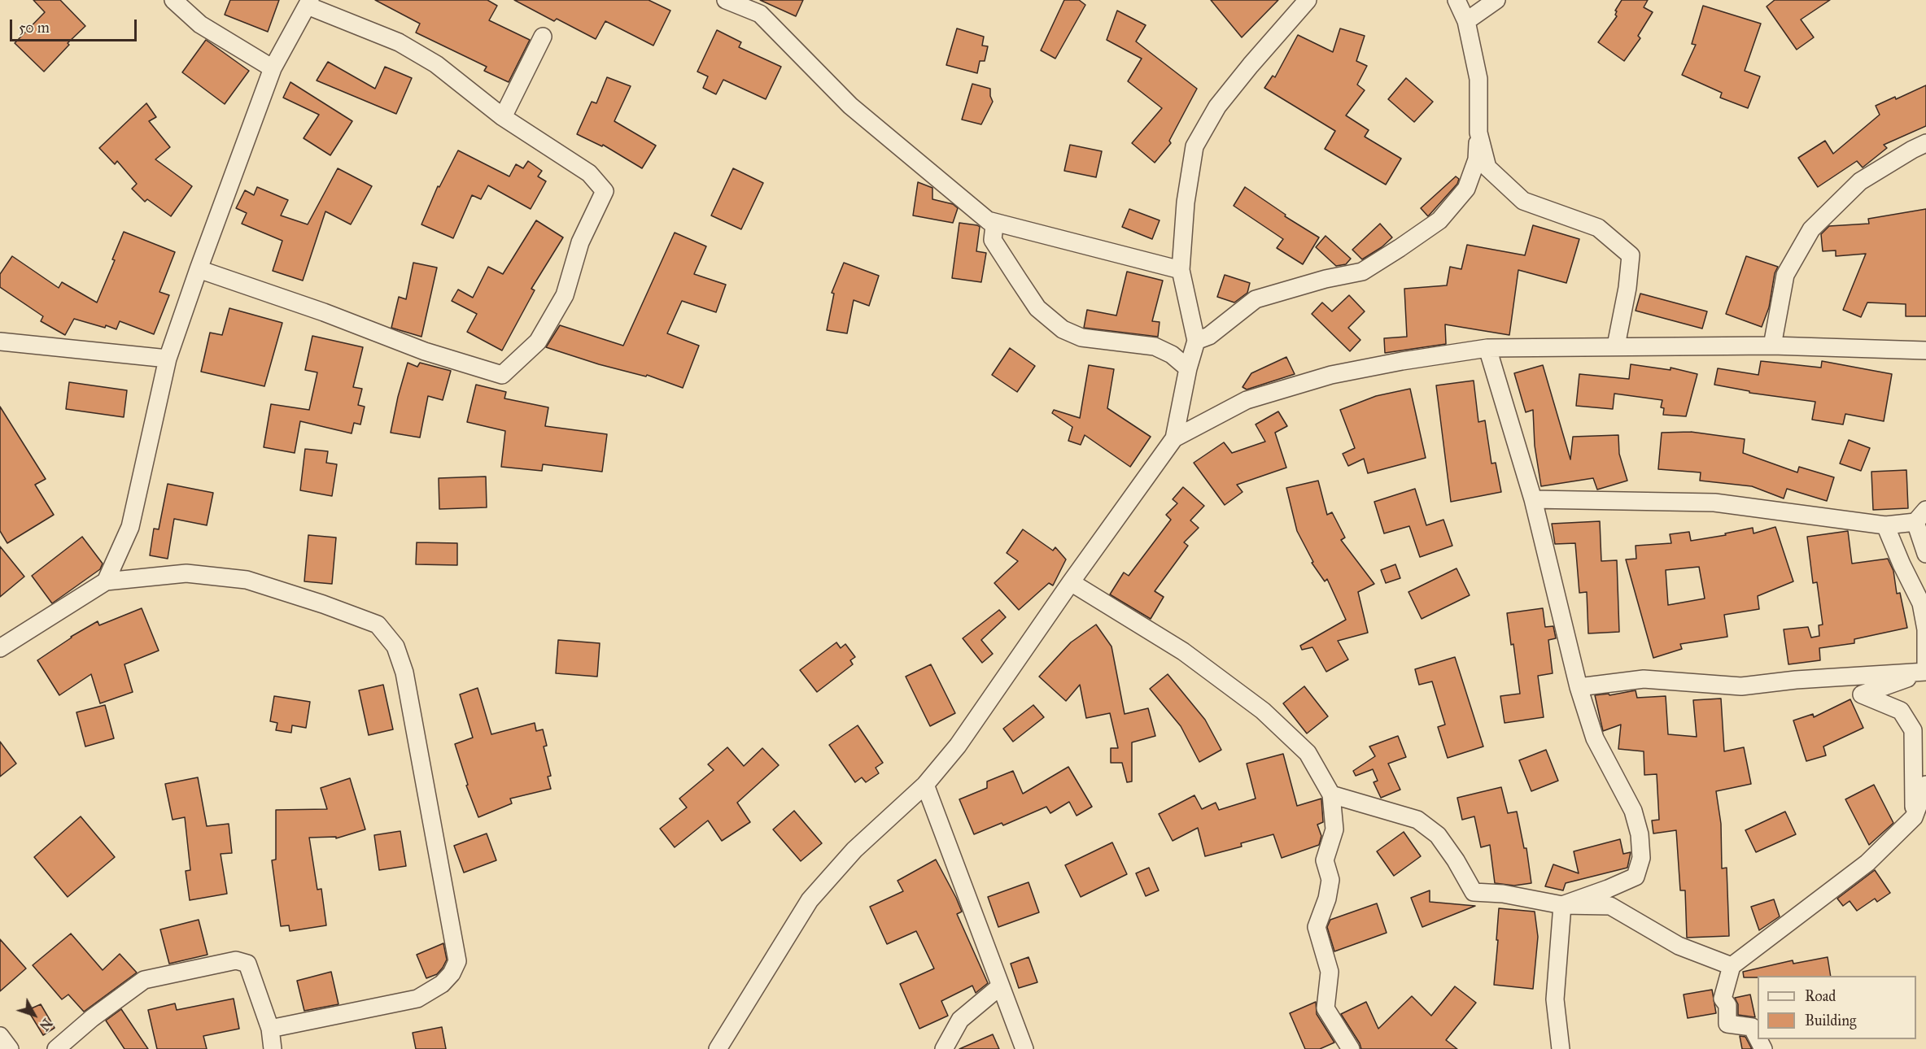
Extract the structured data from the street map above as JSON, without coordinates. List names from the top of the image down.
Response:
{
  "legend": ["Road", "Building"],
  "scale_bar": "50 m",
  "north": "bottom right"
}
